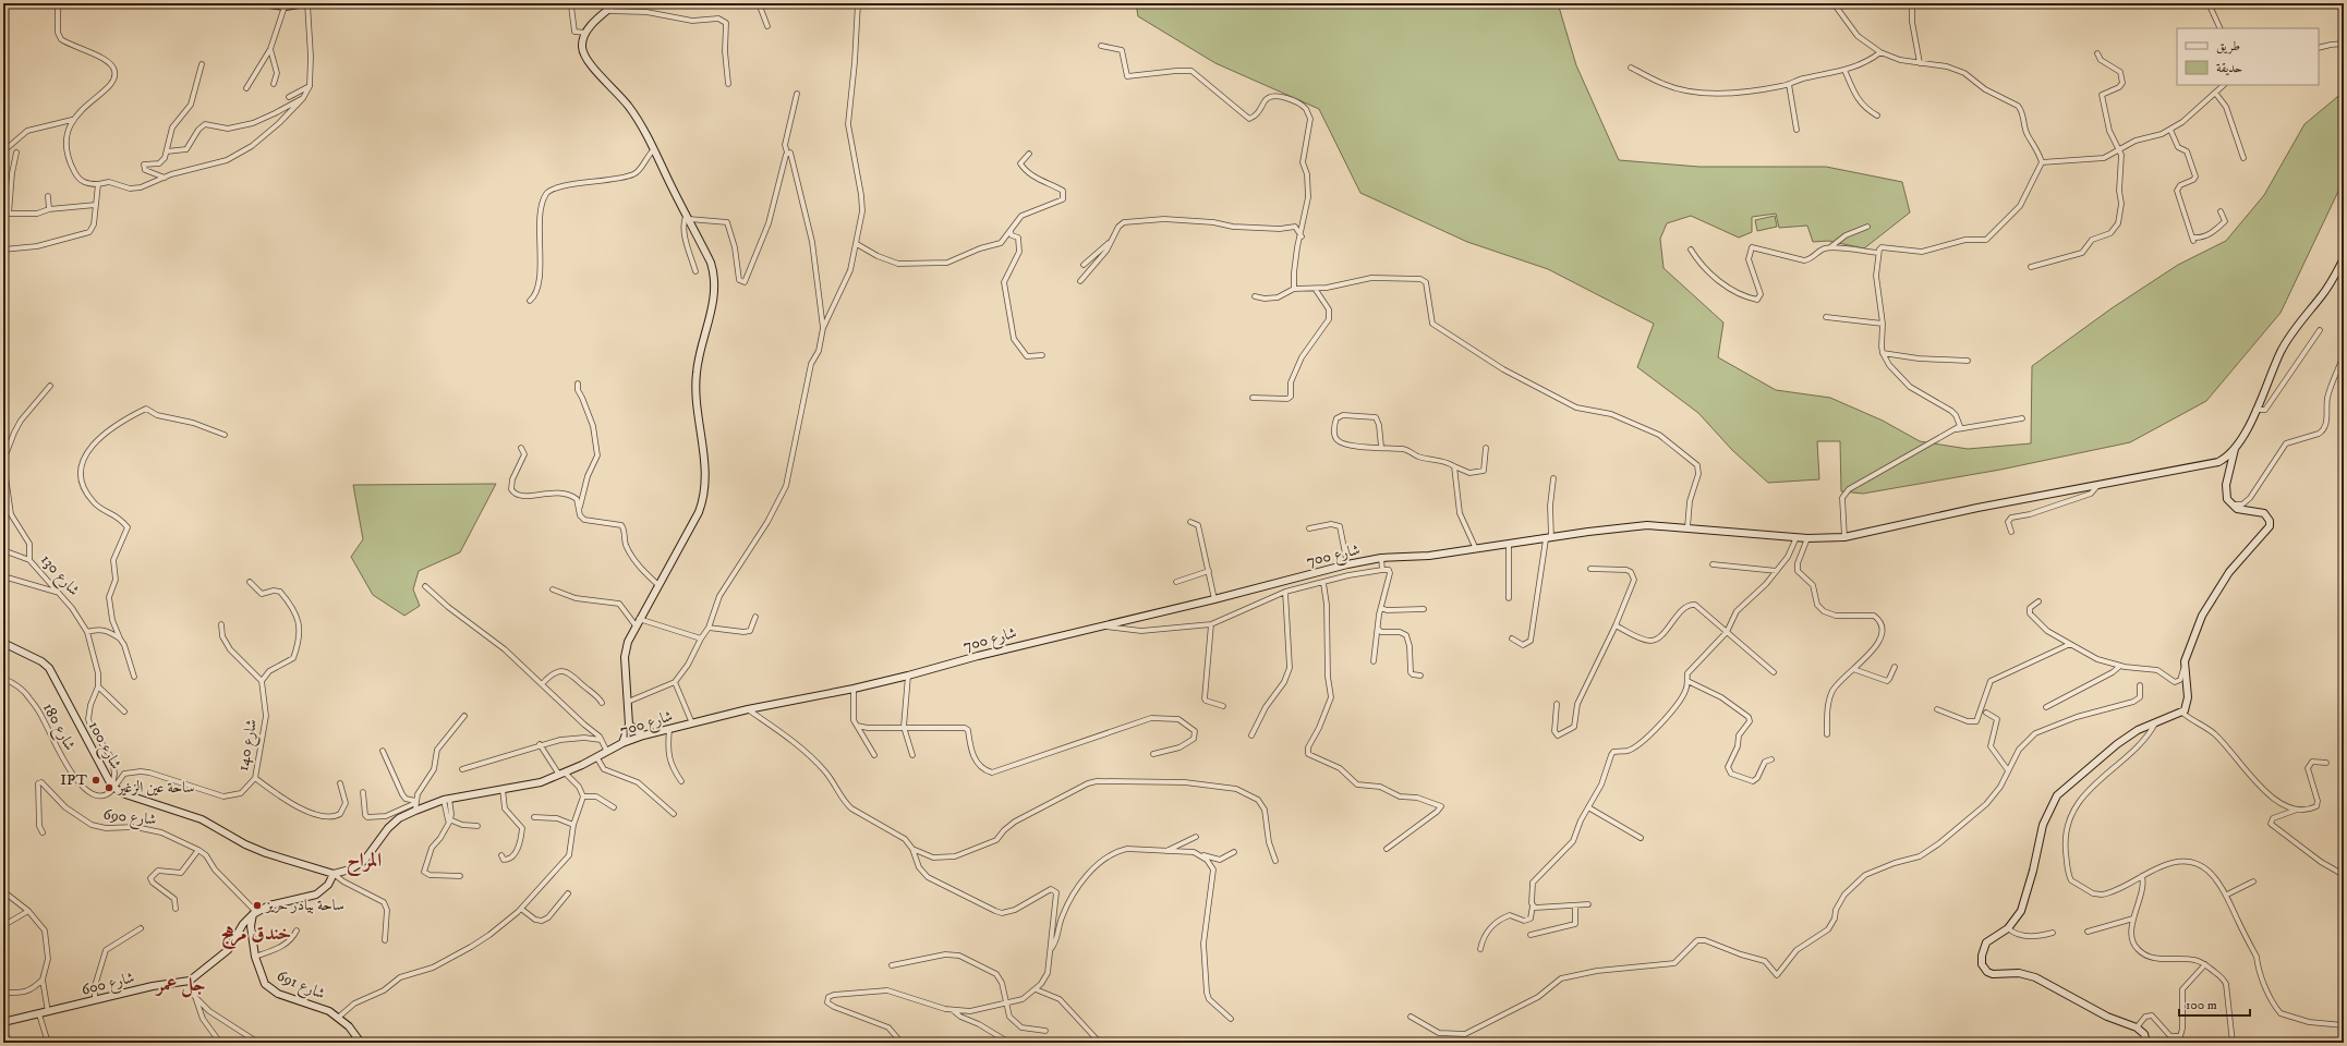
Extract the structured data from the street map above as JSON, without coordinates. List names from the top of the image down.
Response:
{
  "streets": {
    "main road": [
      "شارع 700",
      "شارع 100",
      "شارع 600",
      "شارع 691"
    ],
    "street": [
      "شارع 130",
      "شارع 180",
      "شارع 140",
      "شارع 690"
    ]
  },
  "crossings": [
    ["شارع 700", "شارع 100"],
    ["شارع 130", "شارع 180"],
    ["شارع 130", "شارع 100"],
    ["شارع 130", "شارع 140"],
    ["شارع 180", "شارع 100"],
    ["شارع 180", "شارع 140"],
    ["شارع 100", "شارع 140"],
    ["شارع 690", "شارع 691"]
  ],
  "districts": ["المراح", "خندق مرهج", "جل عمر"],
  "places": ["IPT", "ساحة عين الزغير", "ساحة بيادر حريز"],
  "legend": ["طريق", "حديقة"],
  "scale_bar": "100 m"
}
